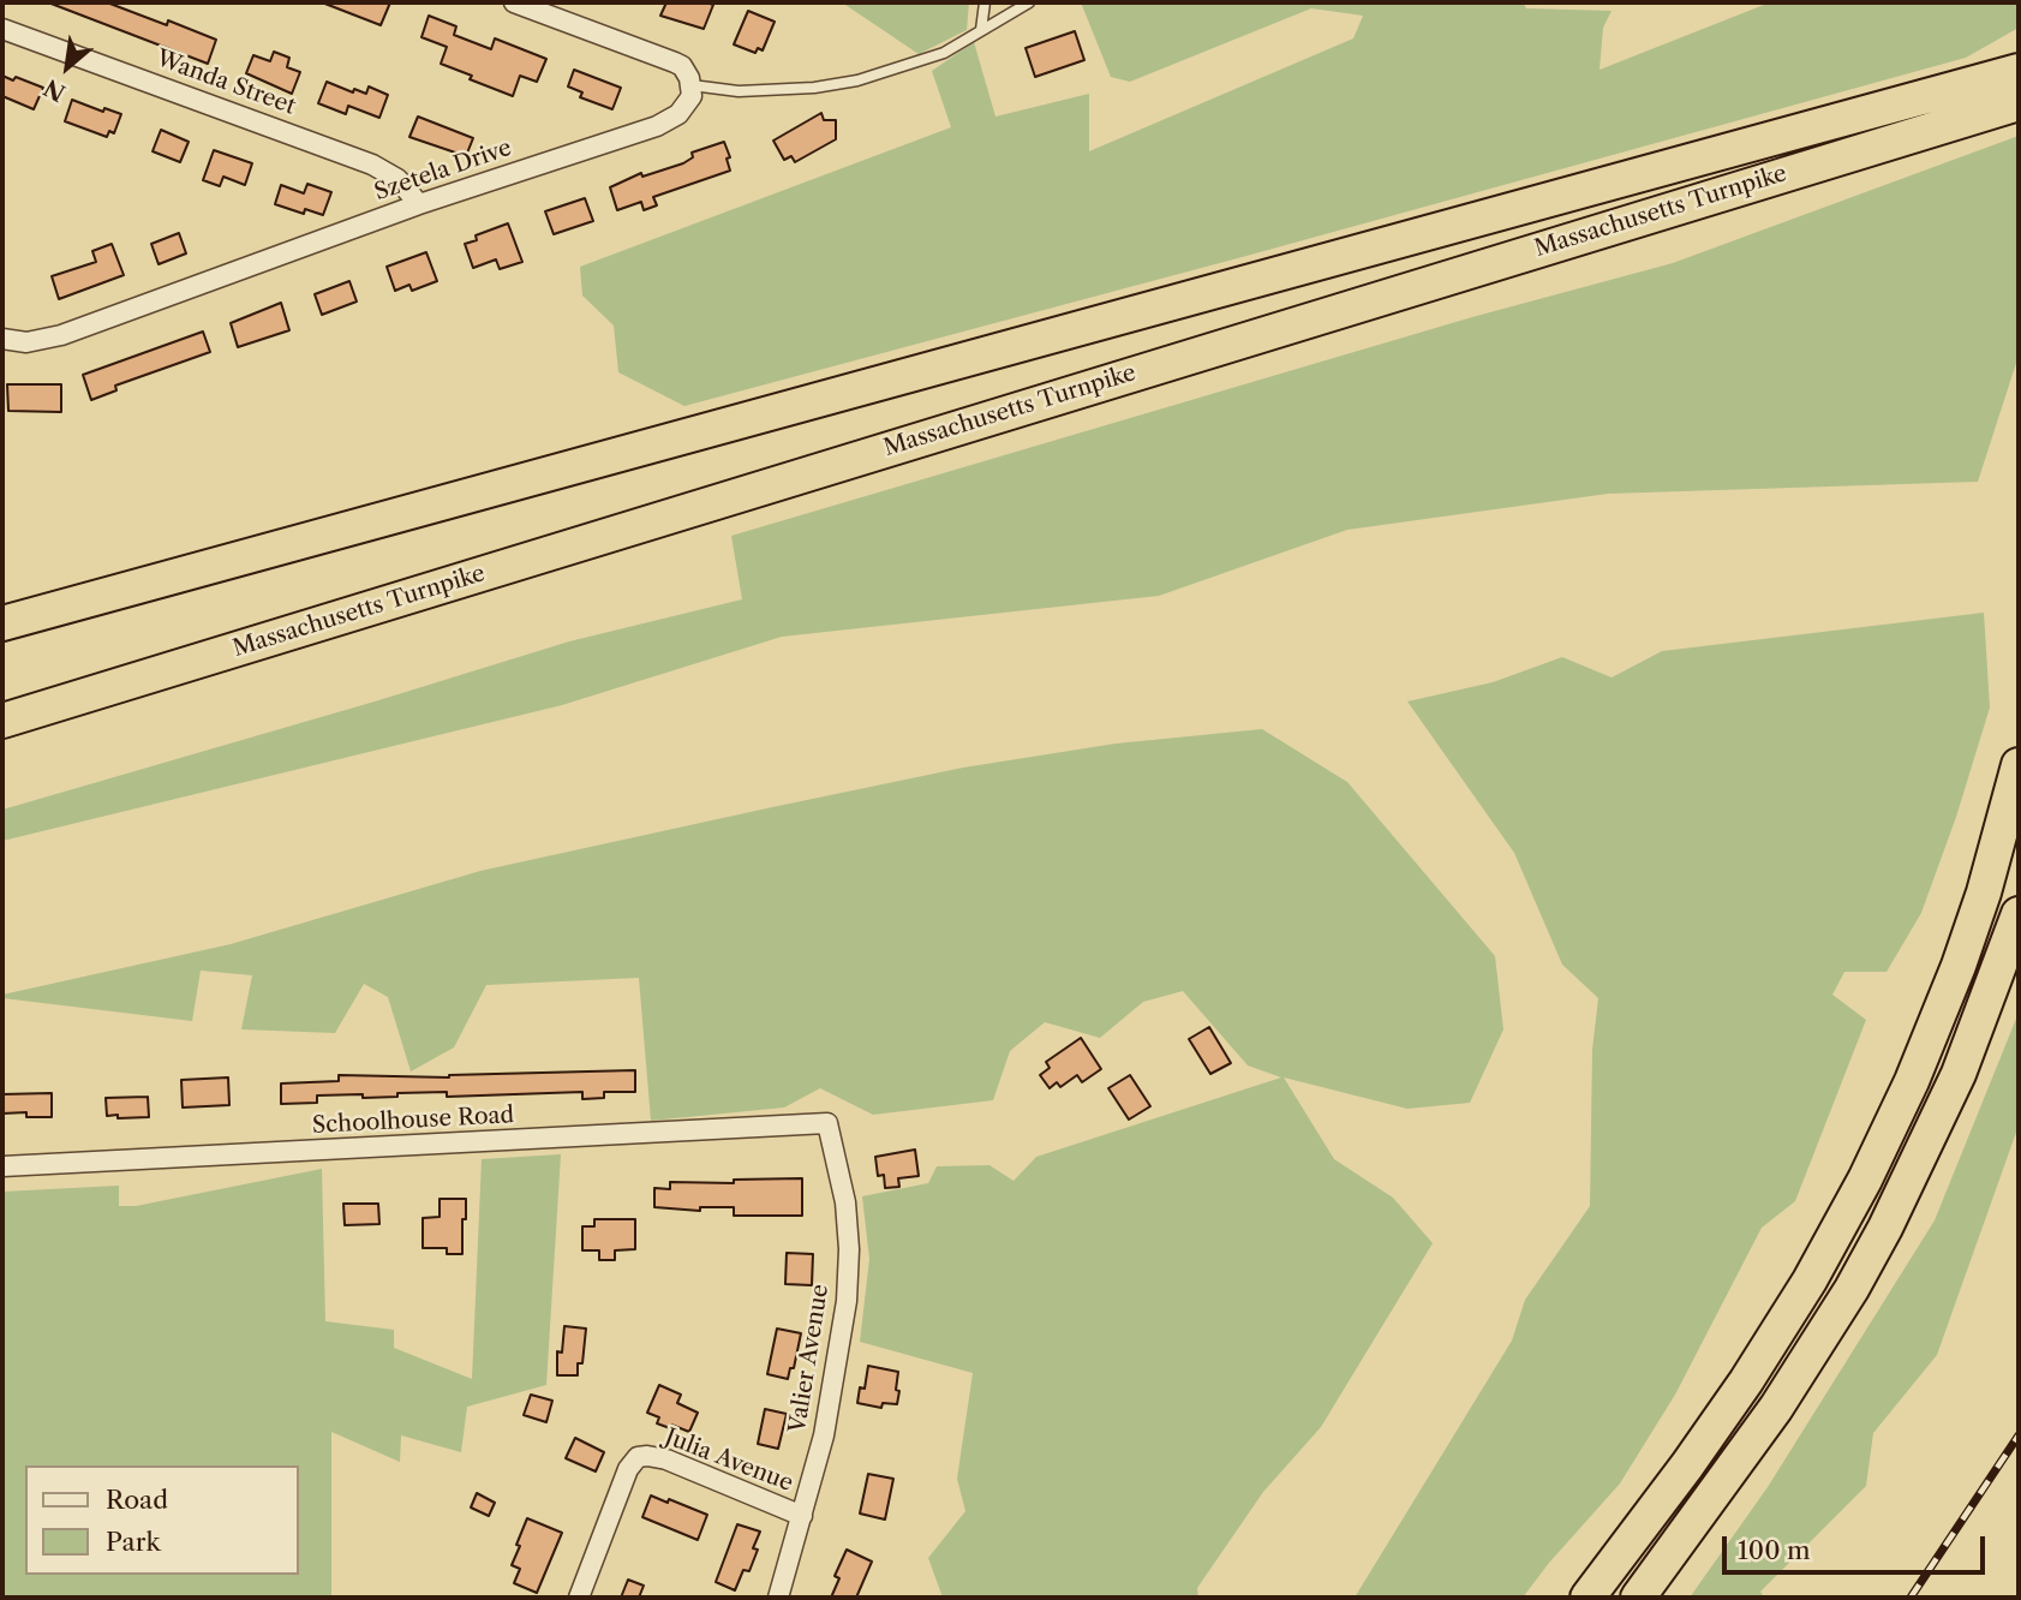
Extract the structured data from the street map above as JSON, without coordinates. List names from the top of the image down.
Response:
{
  "streets": {
    "highway": ["Massachusetts Turnpike"],
    "street": [
      "Wanda Street",
      "Szetela Drive",
      "Schoolhouse Road",
      "Valier Avenue",
      "Julia Avenue"
    ]
  },
  "crossings": [
    ["Wanda Street", "Szetela Drive"],
    ["Schoolhouse Road", "Valier Avenue"],
    ["Valier Avenue", "Julia Avenue"]
  ],
  "legend": ["Road", "Park"],
  "scale_bar": "100 m",
  "north": "bottom left"
}
